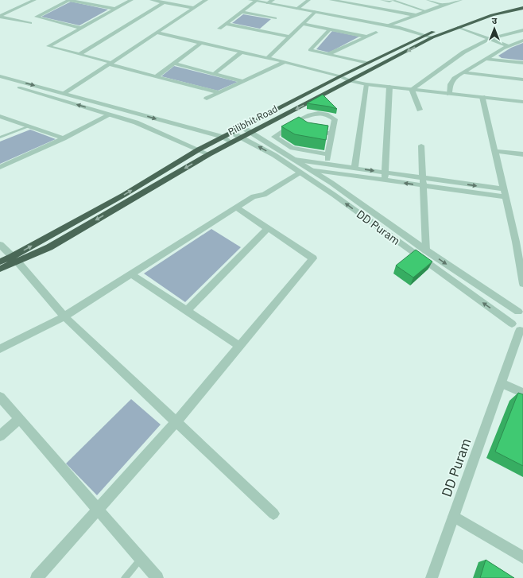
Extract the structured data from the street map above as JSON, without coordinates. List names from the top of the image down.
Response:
{
  "streets": {
    "highway": ["Pilibhit Road"],
    "street": ["DD Puram"]
  },
  "crossings": [
    ["Pilibhit Road", "DD Puram"]
  ],
  "north": "top"
}
